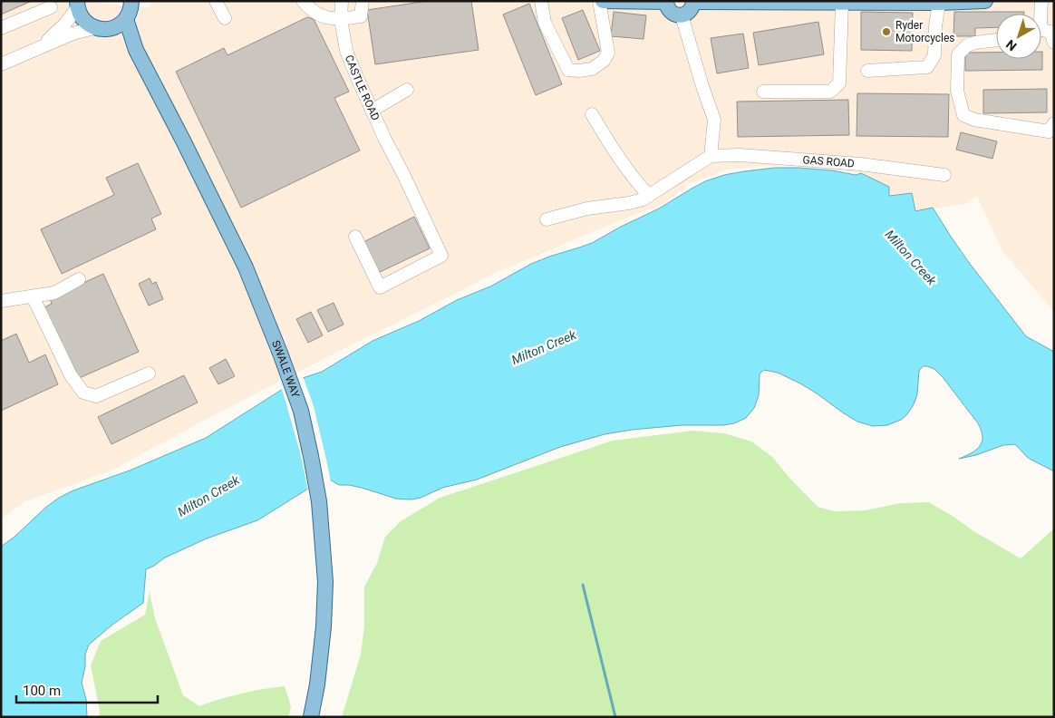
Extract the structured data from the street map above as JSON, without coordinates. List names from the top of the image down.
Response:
{
  "streets": {
    "main road": ["SWALE WAY"],
    "street": ["CASTLE ROAD", "GAS ROAD"]
  },
  "water": ["Milton Creek"],
  "places": ["Ryder Motorcycles"],
  "scale_bar": "100 m",
  "north": "bottom left"
}
